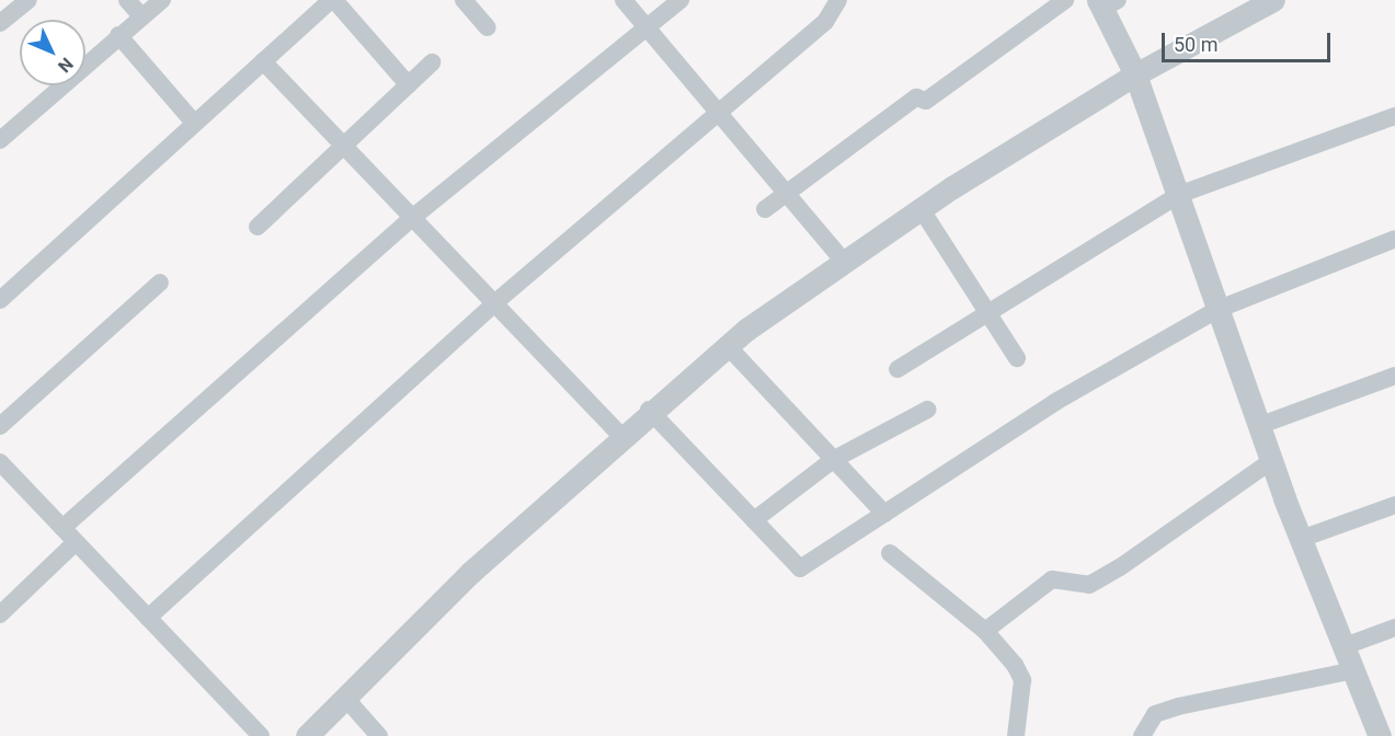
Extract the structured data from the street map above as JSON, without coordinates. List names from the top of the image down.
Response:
{
  "scale_bar": "50 m",
  "north": "bottom right"
}
